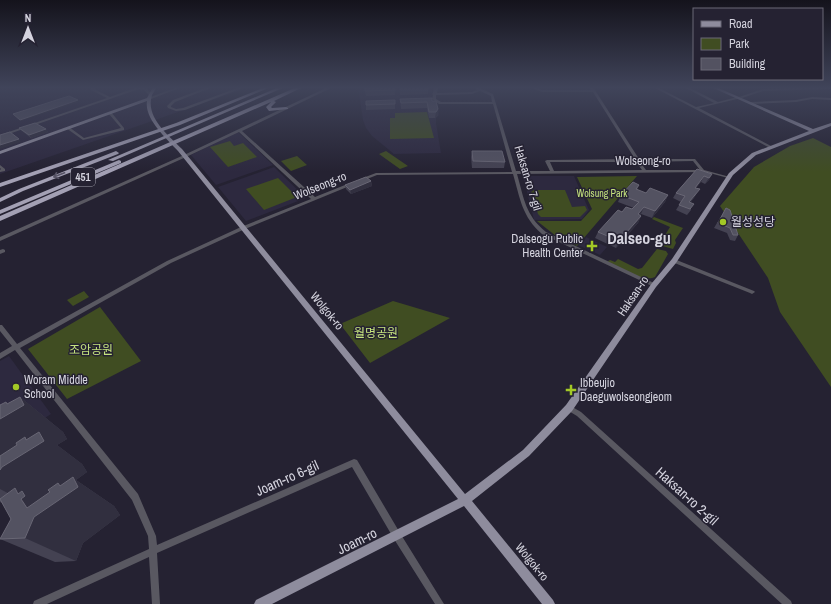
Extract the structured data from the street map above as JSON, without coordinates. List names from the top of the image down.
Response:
{
  "streets": {
    "highway": ["451"],
    "main road": ["Haksan-ro", "Wolgok-ro", "Joam-ro"],
    "street": [
      "Wolseong-ro",
      "Haksan-ro 7-gil",
      "Joam-ro 6-gil",
      "Haksan-ro 2-gil"
    ]
  },
  "crossings": [
    ["Wolseong-ro", "Haksan-ro 7-gil"],
    ["Wolseong-ro", "Haksan-ro"],
    ["Wolseong-ro", "Wolgok-ro"],
    ["Haksan-ro 7-gil", "Haksan-ro"],
    ["Haksan-ro", "Wolgok-ro"],
    ["Haksan-ro", "Haksan-ro 2-gil"],
    ["Haksan-ro", "Joam-ro"],
    ["Wolgok-ro", "Joam-ro"],
    ["Joam-ro 6-gil", "Joam-ro"]
  ],
  "districts": ["Dalseo-gu"],
  "parks": ["Wolsung Park", "월명공원", "조암공원"],
  "places": {
    "other": ["월성성당", "Woram Middle School"],
    "health": ["Dalseogu Public Health Center", "Ibbeujio Daeguwolseongjeom"]
  },
  "legend": ["Road", "Park", "Building"],
  "north": "top"
}
